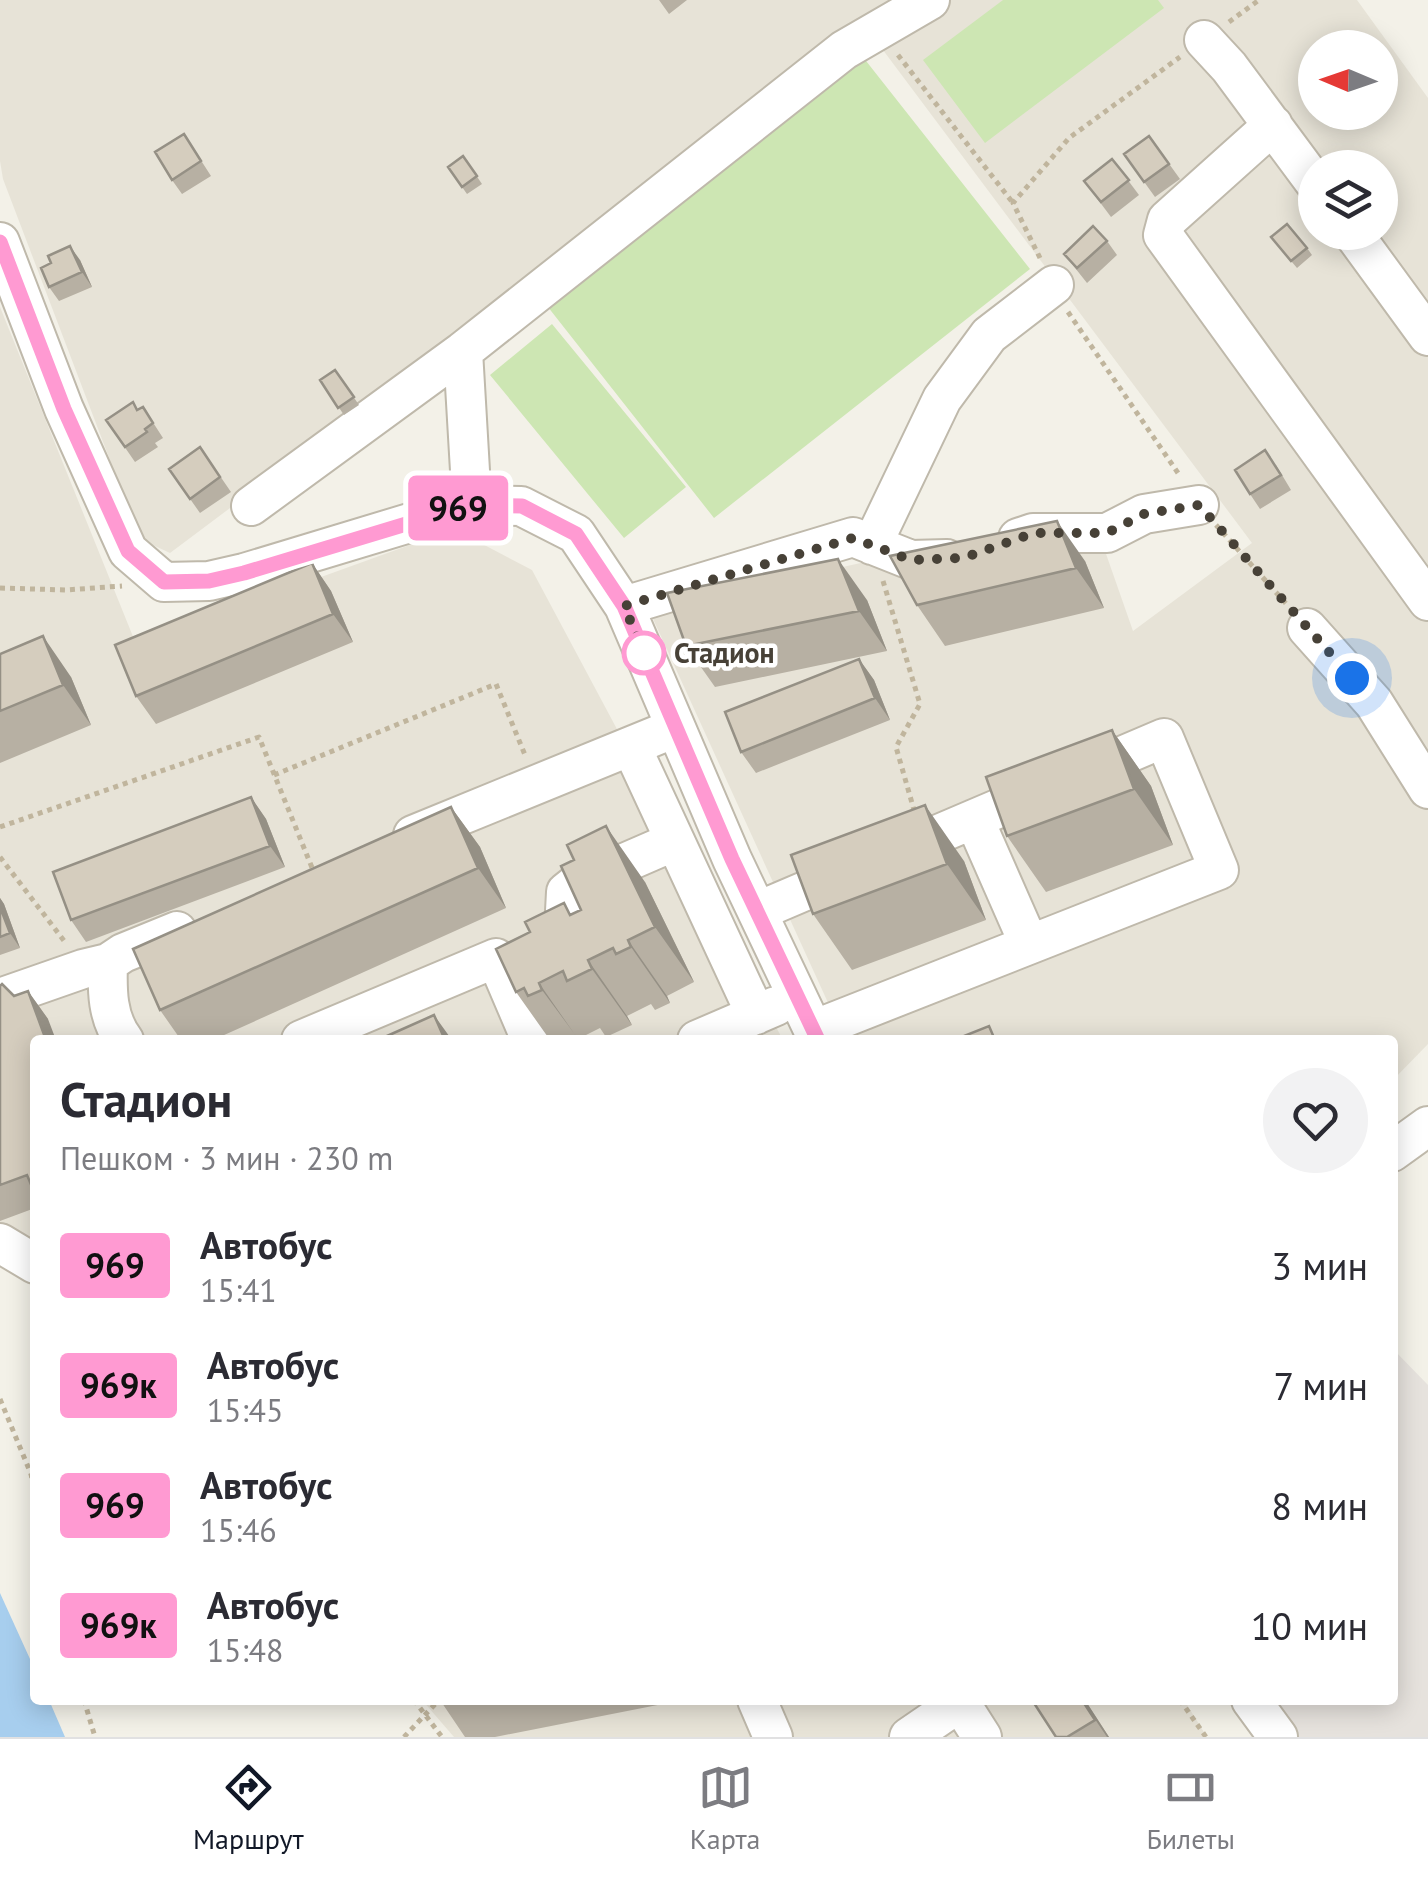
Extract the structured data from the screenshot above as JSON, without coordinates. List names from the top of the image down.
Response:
{
  "places": ["Стадион"],
  "lines": ["bus line 969"],
  "north": "left",
  "page": {
    "on_map": "969",
    "heading": ["Стадион", "Пешком · 3 мин · 230 m"],
    "list": [
      {
        "mark": "969",
        "name": "Автобус",
        "note": "15:41",
        "value": "3 мин"
      },
      {
        "mark": "969к",
        "name": "Автобус",
        "note": "15:45",
        "value": "7 мин"
      },
      {
        "mark": "969",
        "name": "Автобус",
        "note": "15:46",
        "value": "8 мин"
      },
      {
        "mark": "969к",
        "name": "Автобус",
        "note": "15:48",
        "value": "10 мин"
      }
    ],
    "tabs": ["Маршрут", "Карта", "Билеты"]
  }
}
